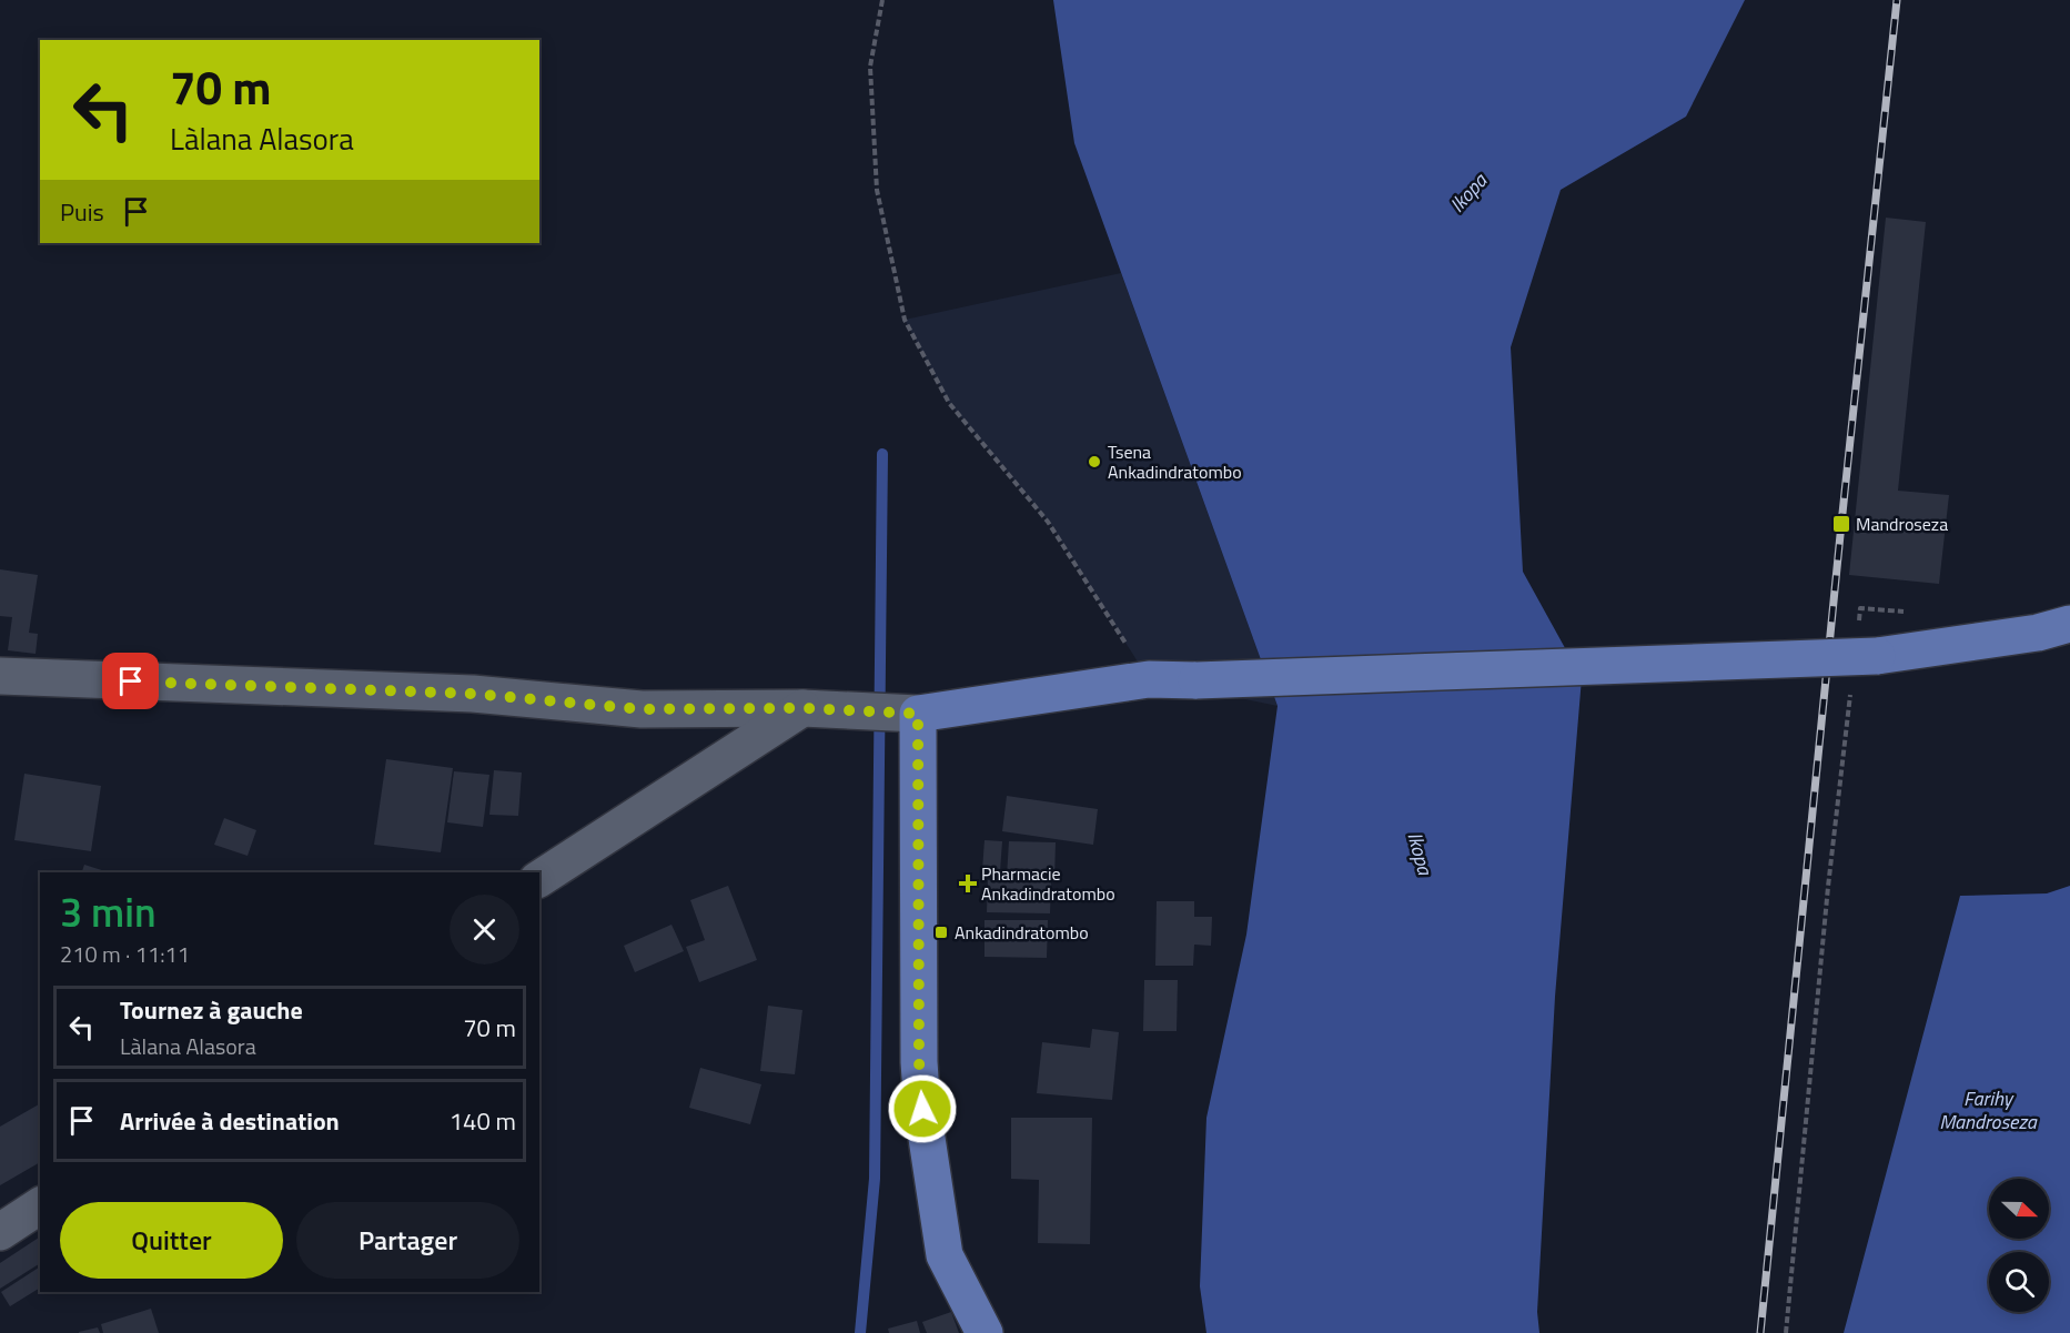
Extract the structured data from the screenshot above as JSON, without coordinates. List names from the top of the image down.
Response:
{
  "water": ["Ikopa", "Farihy Mandroseza"],
  "places": {
    "other": ["Tsena Ankadindratombo"],
    "transit": ["Mandroseza", "Ankadindratombo"],
    "health": ["Pharmacie Ankadindratombo"]
  },
  "north": "right",
  "page": {
    "turn": ["70 m", "Làlana Alasora"],
    "then": "Puis",
    "heading": ["3 min", "210 m · 11:11"],
    "list": [
      {
        "name": "Tournez à gauche",
        "note": "Làlana Alasora",
        "value": "70 m"
      },
      {
        "name": "Arrivée à destination",
        "value": "140 m"
      }
    ],
    "buttons": ["Quitter", "Partager"]
  }
}
